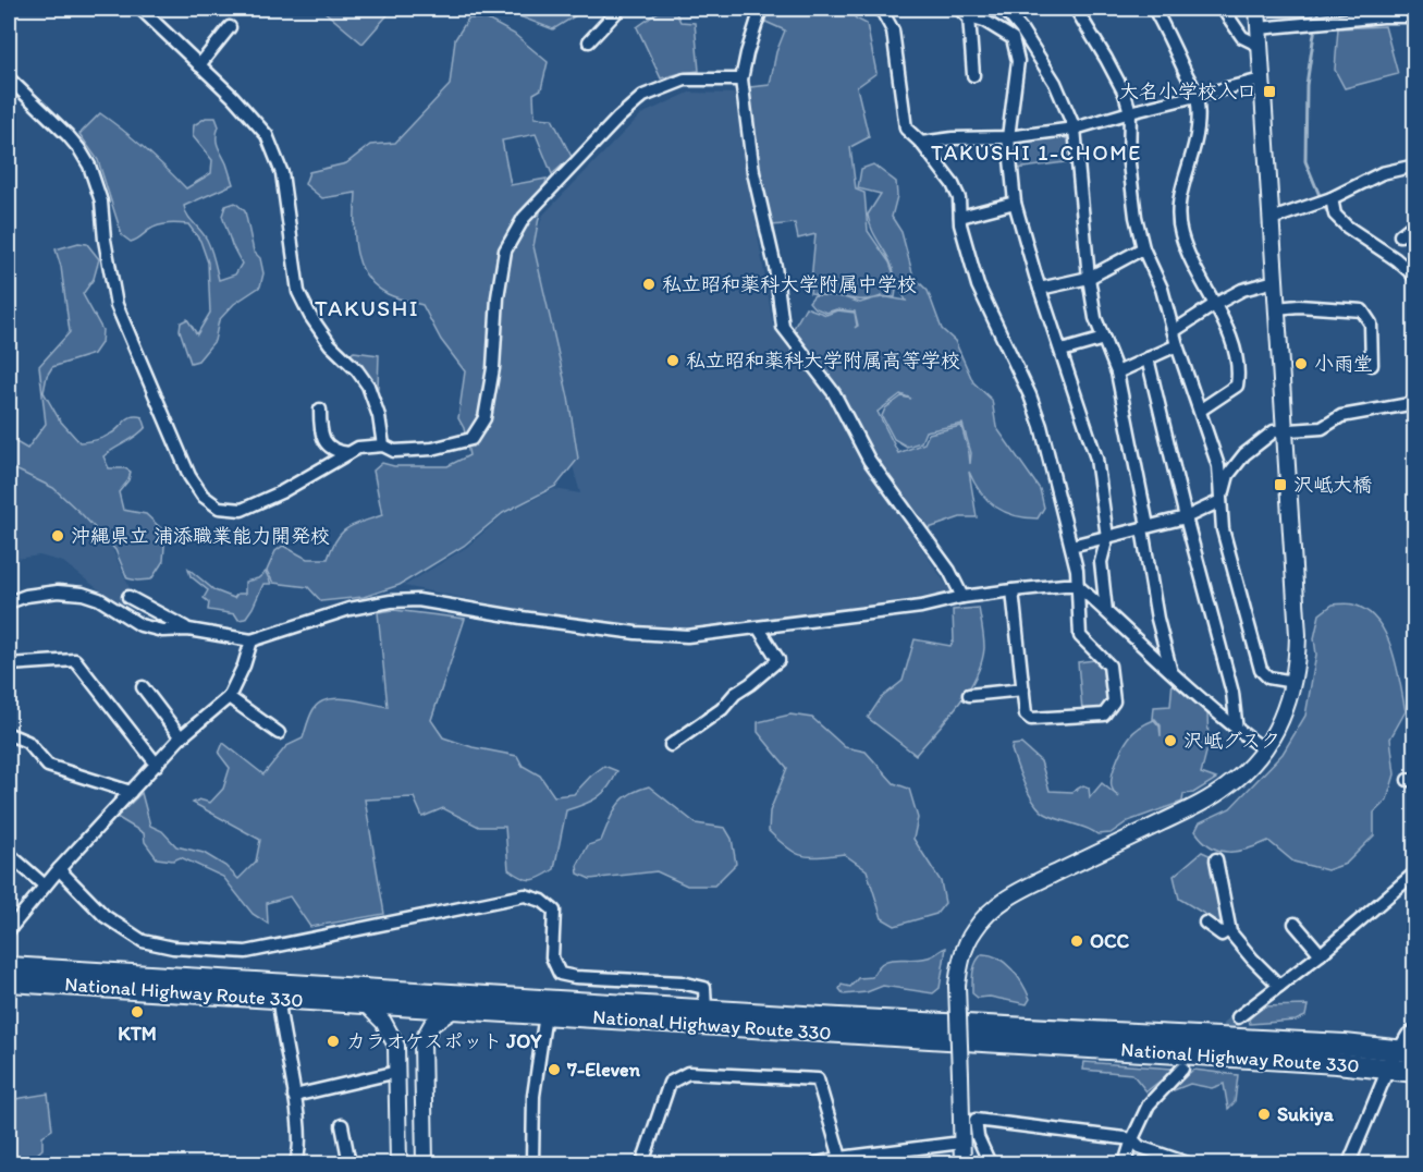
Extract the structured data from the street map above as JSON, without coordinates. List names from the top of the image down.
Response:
{
  "streets": {
    "highway": ["National Highway Route 330"]
  },
  "districts": ["TAKUSHI 1-CHOME", "TAKUSHI"],
  "places": {
    "transit": ["大名小学校入口", "沢岻大橋"],
    "other": [
      "私立昭和薬科大学附属中学校",
      "私立昭和薬科大学附属高等学校",
      "小雨堂",
      "沖縄県立 浦添職業能力開発校",
      "沢岻グスク",
      "OCC",
      "KTM",
      "カラオケスポット JOY",
      "7-Eleven",
      "Sukiya"
    ]
  }
}
